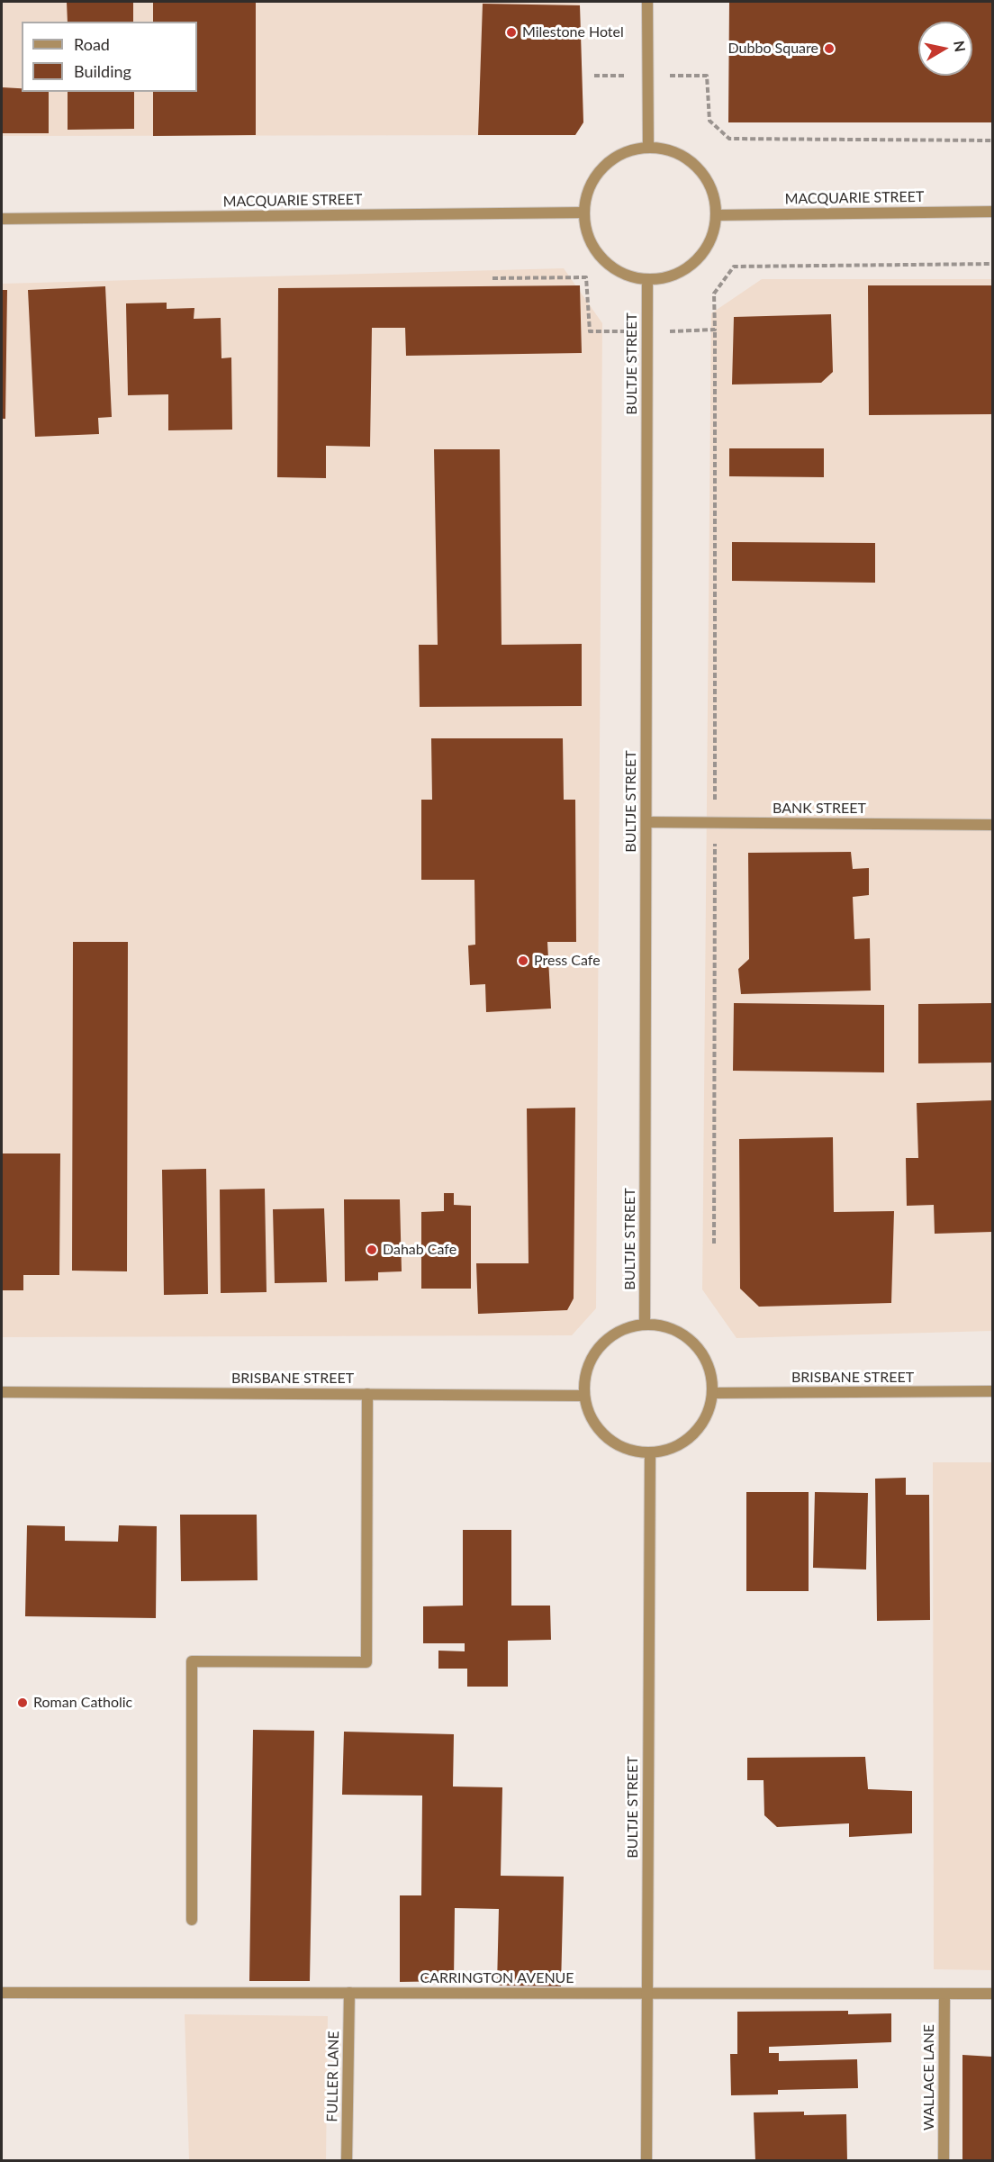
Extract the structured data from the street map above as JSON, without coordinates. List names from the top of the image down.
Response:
{
  "streets": {
    "street": [
      "MACQUARIE STREET",
      "BULTJE STREET",
      "BANK STREET",
      "BRISBANE STREET",
      "CARRINGTON AVENUE",
      "FULLER LANE",
      "WALLACE LANE"
    ]
  },
  "crossings": [
    ["MACQUARIE STREET", "BULTJE STREET"],
    ["BULTJE STREET", "BANK STREET"],
    ["BULTJE STREET", "BRISBANE STREET"],
    ["BULTJE STREET", "CARRINGTON AVENUE"],
    ["CARRINGTON AVENUE", "FULLER LANE"],
    ["CARRINGTON AVENUE", "WALLACE LANE"]
  ],
  "places": [
    "Milestone Hotel",
    "Dubbo Square",
    "Press Cafe",
    "Dahab Cafe",
    "Roman Catholic"
  ],
  "legend": ["Road", "Building"],
  "north": "right"
}
